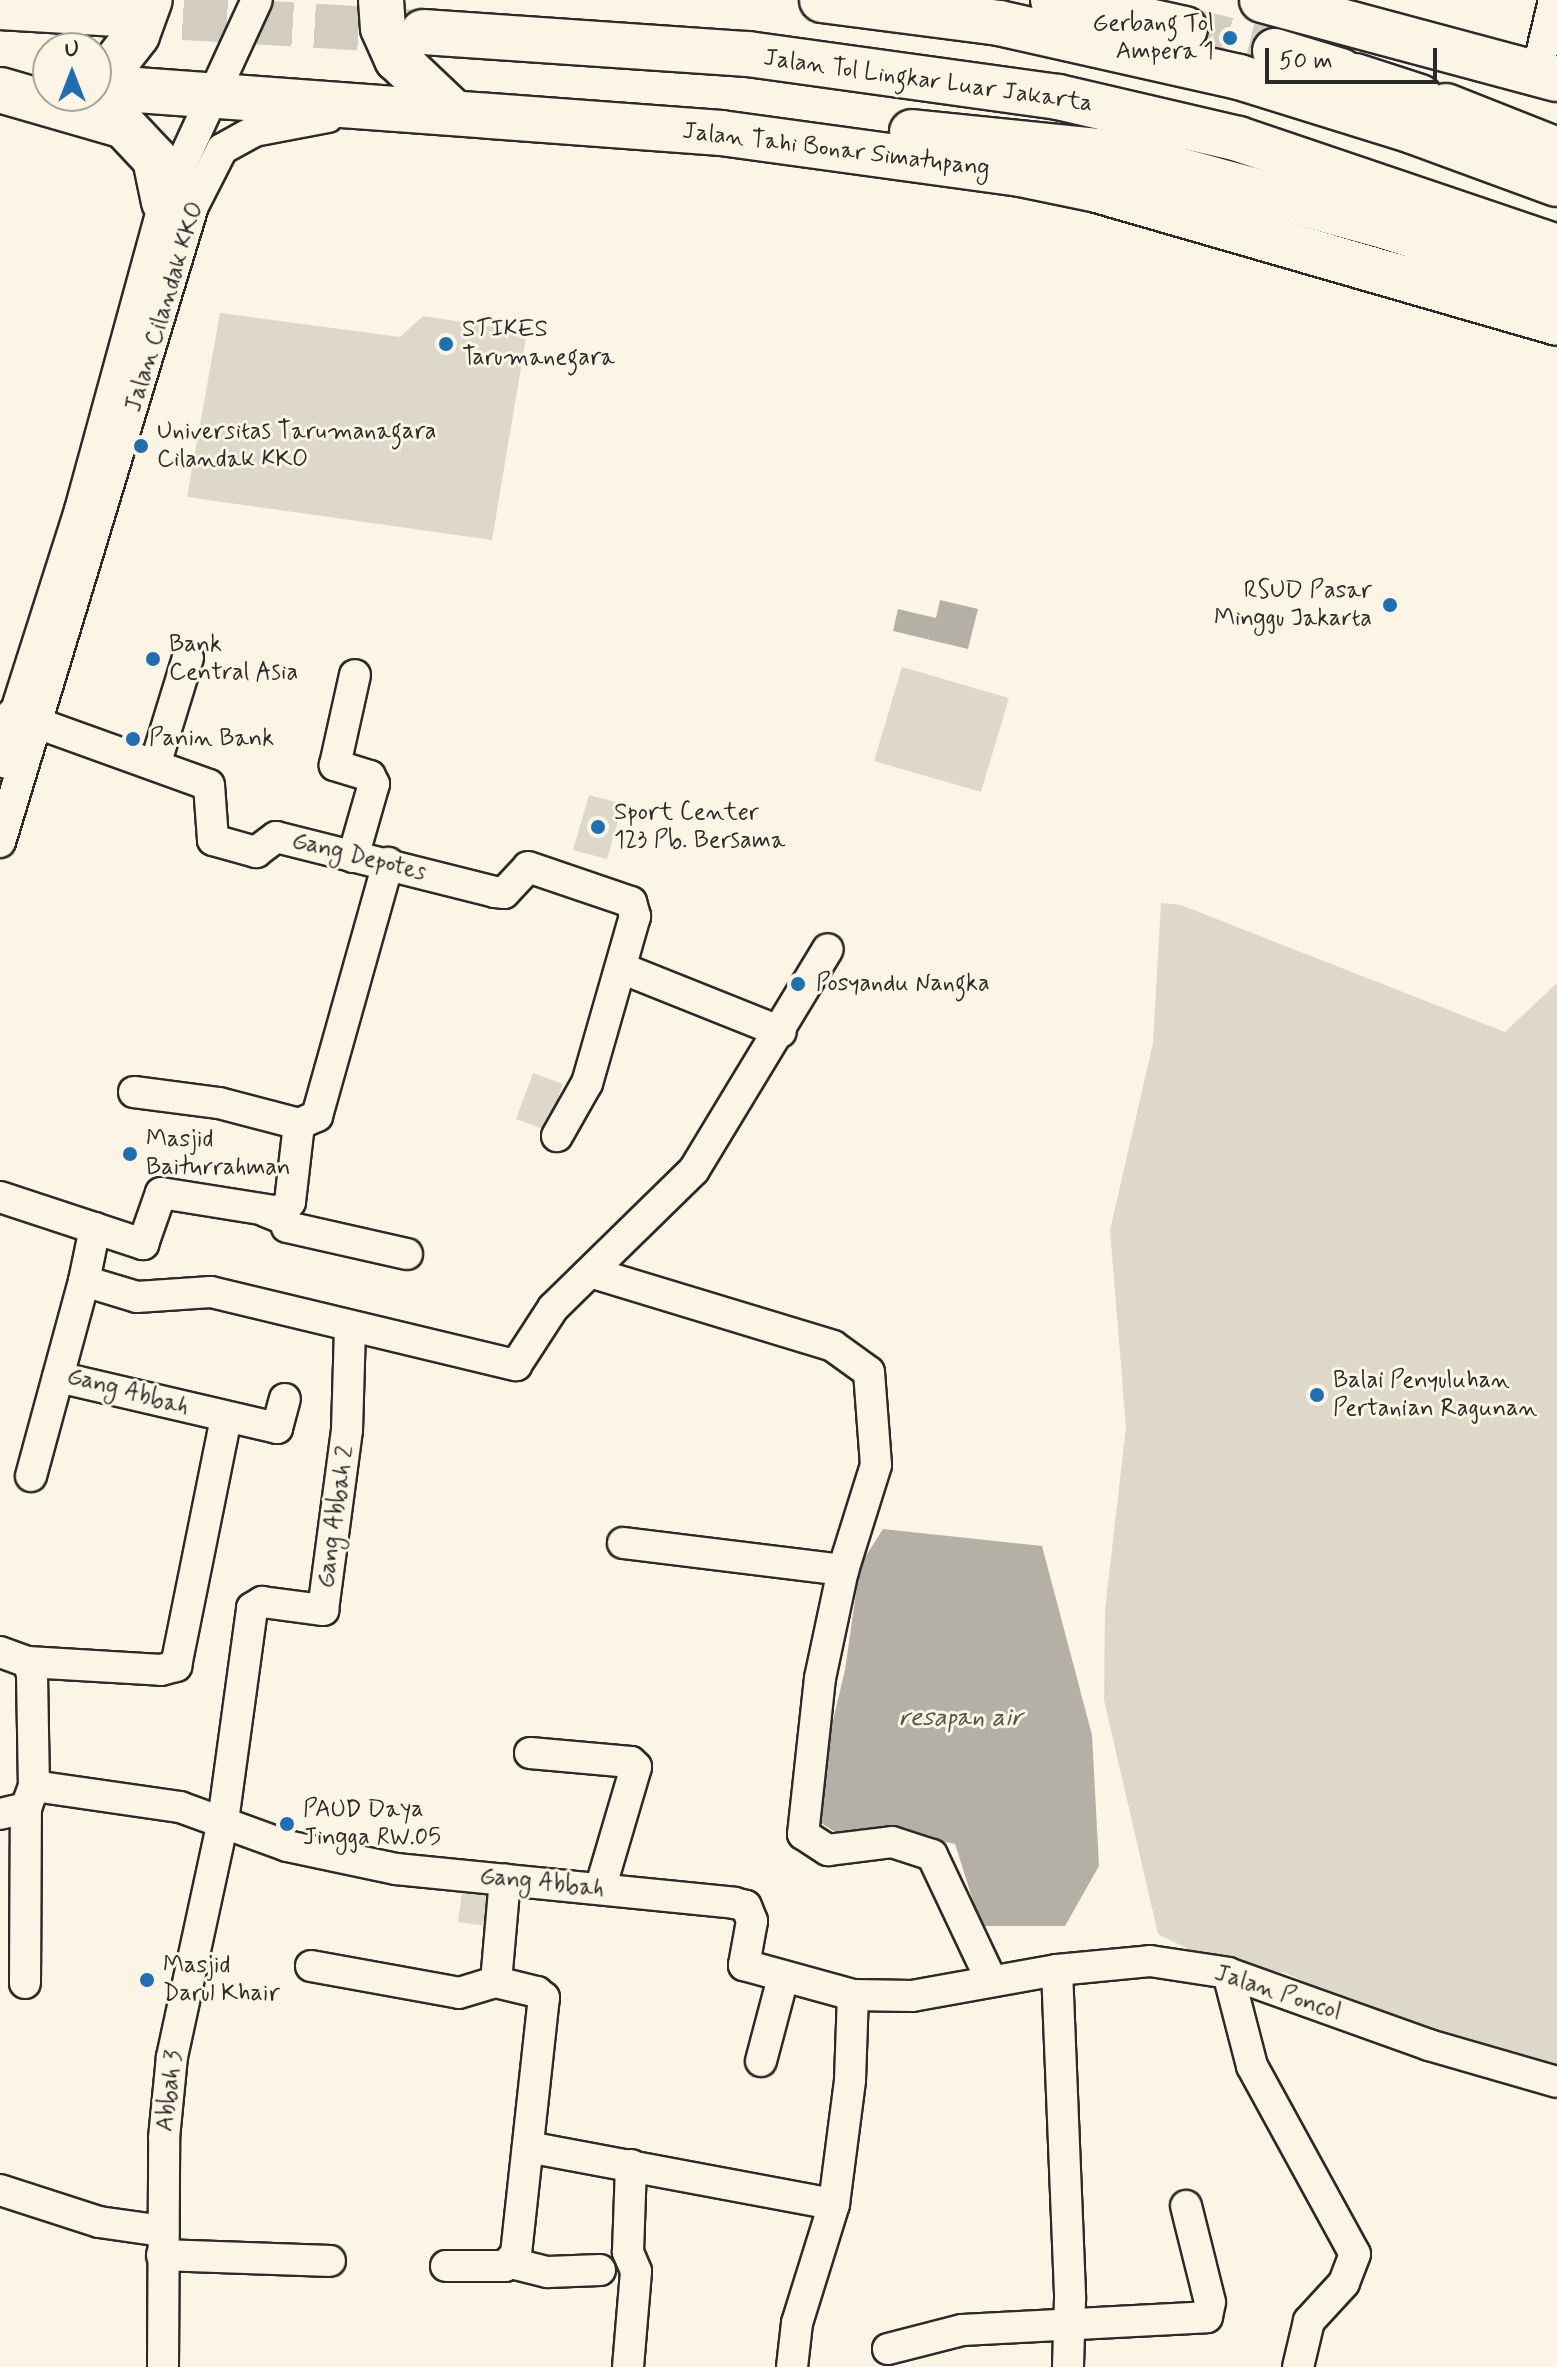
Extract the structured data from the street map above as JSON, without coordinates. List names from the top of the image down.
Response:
{
  "streets": {
    "highway": ["Jalan Tol Lingkar Luar Jakarta", "Jalan Tahi Bonar Simatupang"],
    "street": [
      "Jalan Cilandak KKO",
      "Gang Depotes",
      "Gang Abbah",
      "Gang Abbah 2",
      "Jalan Poncol",
      "Abbah 3"
    ]
  },
  "crossings": [
    ["Jalan Tahi Bonar Simatupang", "Jalan Cilandak KKO"],
    ["Jalan Cilandak KKO", "Gang Depotes"],
    ["Gang Abbah", "Gang Abbah 2"],
    ["Gang Abbah", "Jalan Poncol"],
    ["Gang Abbah", "Abbah 3"],
    ["Gang Abbah 2", "Abbah 3"]
  ],
  "water": ["resapan air"],
  "places": [
    "Gerbang Tol Ampera 1",
    "STIKES Tarumanegara",
    "Universitas Tarumanagara Cilandak KKO",
    "RSUD Pasar Minggu Jakarta",
    "Bank Central Asia",
    "Panin Bank",
    "Sport Center 123 Pb. Bersama",
    "Posyandu Nangka",
    "Masjid Baiturrahman",
    "Balai Penyuluhan Pertanian Ragunan",
    "PAUD Daya Jingga RW.05",
    "Masjid Darul Khair"
  ],
  "scale_bar": "50 m",
  "north": "top"
}
